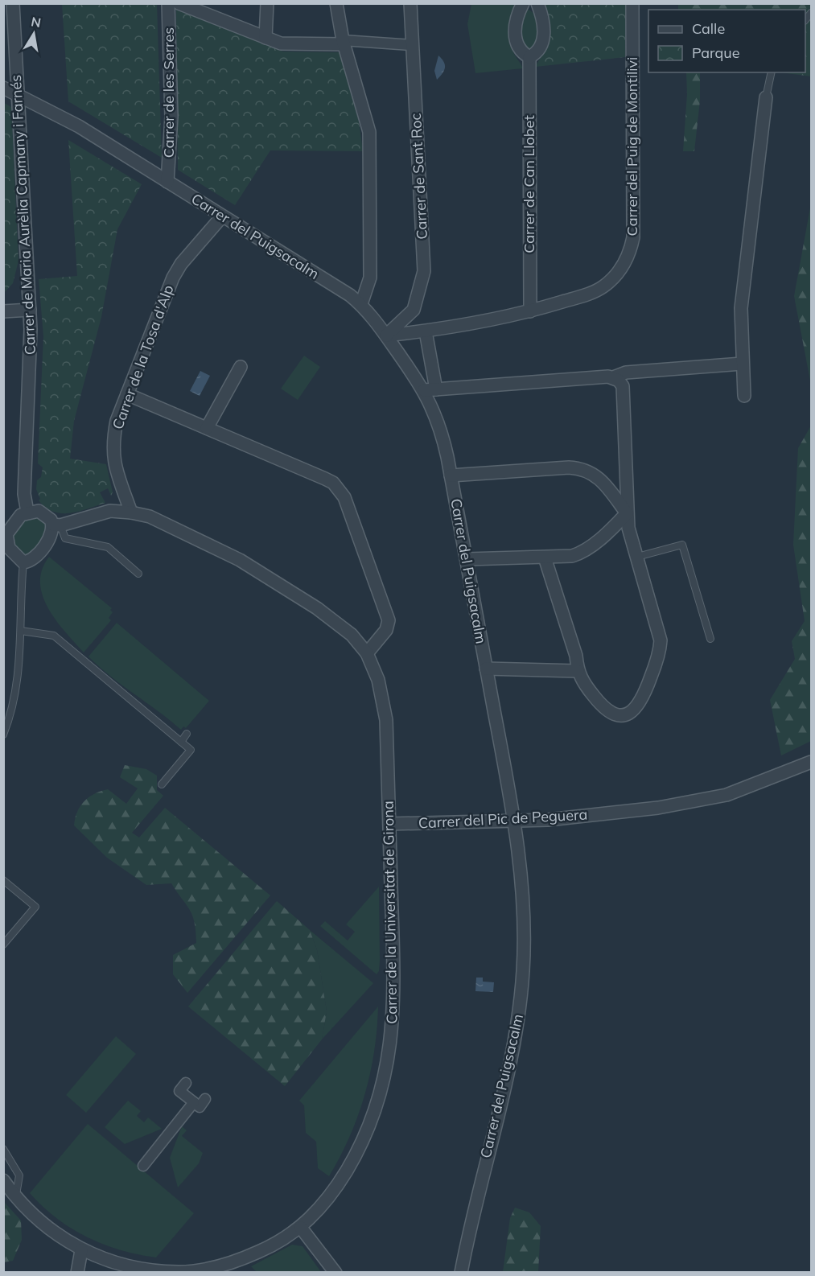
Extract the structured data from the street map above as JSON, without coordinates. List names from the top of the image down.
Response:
{
  "streets": {
    "street": [
      "Carrer de les Serres",
      "Carrer del Puig de Montilivi",
      "Carrer de Sant Roc",
      "Carrer de Can Llobet",
      "Carrer de Maria Aurèlia Capmany i Farnés",
      "Carrer del Puigsacalm",
      "Carrer de la Tosa d'Alp",
      "Carrer del Pic de Peguera",
      "Carrer de la Universitat de Girona"
    ]
  },
  "crossings": [
    ["Carrer de les Serres", "Carrer del Puigsacalm"],
    ["Carrer del Puig de Montilivi", "Carrer de Sant Roc"],
    ["Carrer del Puig de Montilivi", "Carrer de Can Llobet"],
    ["Carrer del Puig de Montilivi", "Carrer del Puigsacalm"],
    ["Carrer de Sant Roc", "Carrer del Puigsacalm"],
    ["Carrer de Maria Aurèlia Capmany i Farnés", "Carrer del Puigsacalm"],
    ["Carrer de Maria Aurèlia Capmany i Farnés", "Carrer de la Universitat de Girona"],
    ["Carrer del Puigsacalm", "Carrer de la Tosa d'Alp"],
    ["Carrer del Puigsacalm", "Carrer del Pic de Peguera"],
    ["Carrer de la Tosa d'Alp", "Carrer de la Universitat de Girona"],
    ["Carrer del Pic de Peguera", "Carrer de la Universitat de Girona"]
  ],
  "legend": ["Calle", "Parque"],
  "north": "top"
}
